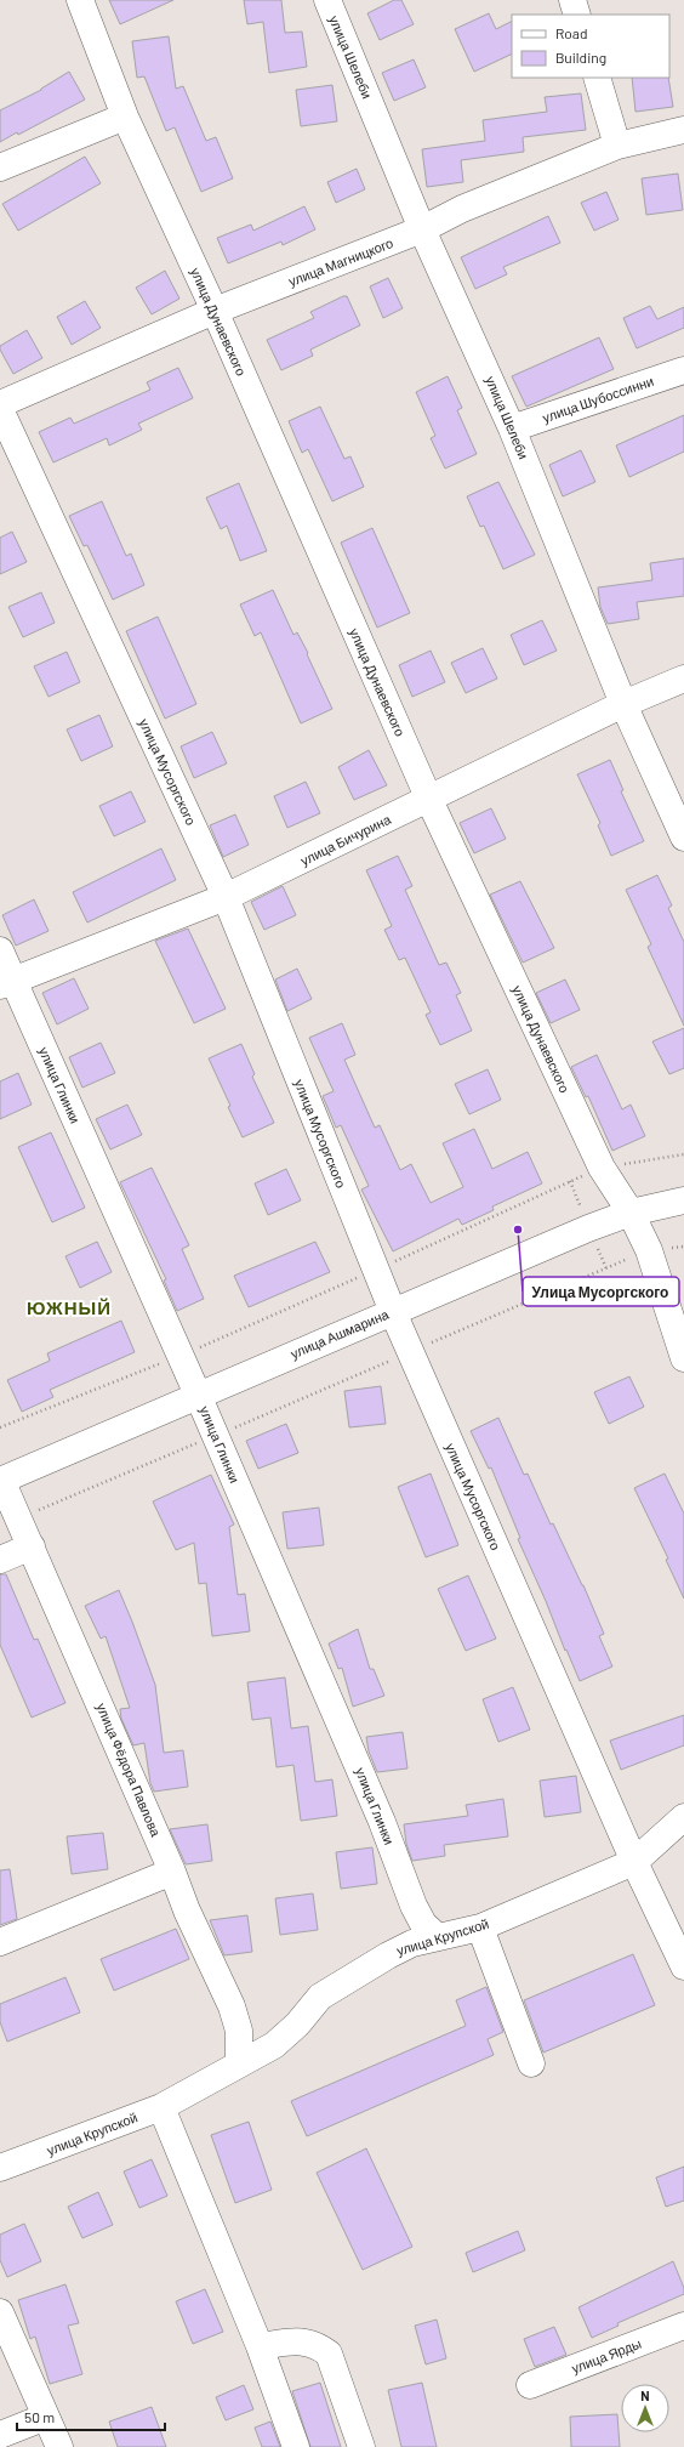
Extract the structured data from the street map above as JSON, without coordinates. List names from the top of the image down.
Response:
{
  "streets": {
    "street": [
      "улица Шелеби",
      "улица Магницкого",
      "улица Дунаевского",
      "улица Шубоссинни",
      "улица Мусоргского",
      "улица Бичурина",
      "улица Глинки",
      "улица Ашмарина",
      "улица Фёдора Павлова",
      "улица Крупской",
      "улица Ярды"
    ]
  },
  "crossings": [
    ["улица Шелеби", "улица Магницкого"],
    ["улица Шелеби", "улица Шубоссинни"],
    ["улица Шелеби", "улица Бичурина"],
    ["улица Магницкого", "улица Дунаевского"],
    ["улица Дунаевского", "улица Бичурина"],
    ["улица Дунаевского", "улица Ашмарина"],
    ["улица Мусоргского", "улица Бичурина"],
    ["улица Мусоргского", "улица Ашмарина"],
    ["улица Мусоргского", "улица Крупской"],
    ["улица Бичурина", "улица Глинки"],
    ["улица Глинки", "улица Ашмарина"],
    ["улица Глинки", "улица Крупской"],
    ["улица Ашмарина", "улица Фёдора Павлова"],
    ["улица Фёдора Павлова", "улица Крупской"]
  ],
  "districts": ["ЮЖНЫЙ"],
  "places": ["Улица Мусоргского"],
  "legend": ["Road", "Building"],
  "scale_bar": "50 m",
  "north": "top"
}
